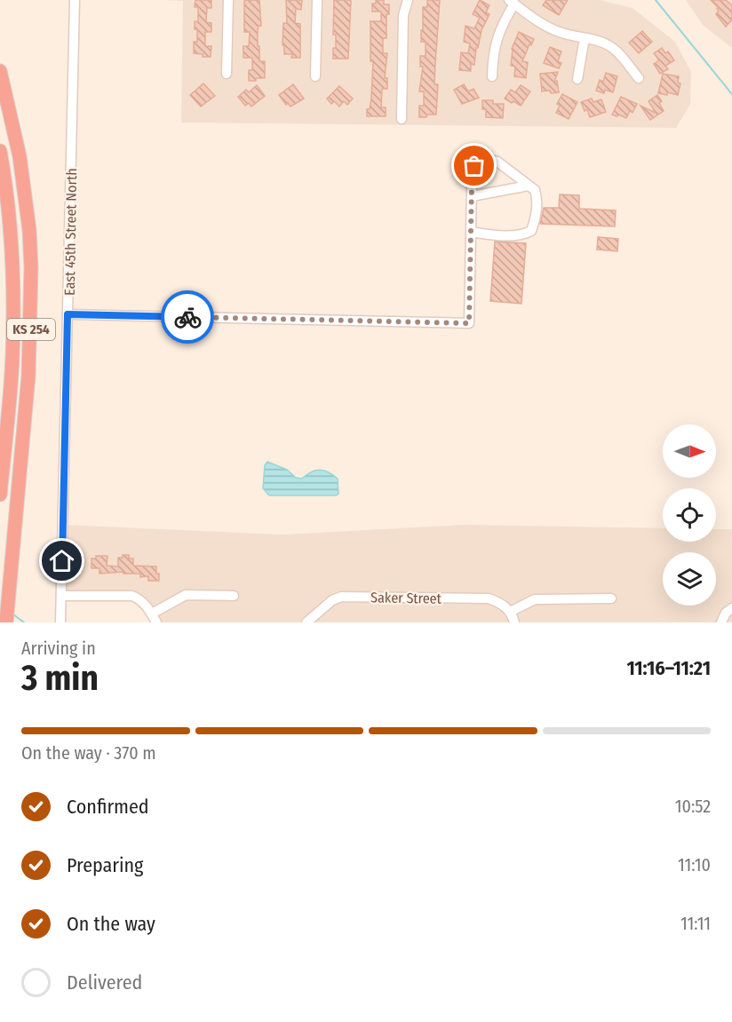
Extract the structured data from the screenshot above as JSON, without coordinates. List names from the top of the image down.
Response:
{
  "streets": {
    "highway": ["KS 254"],
    "street": ["East 45th Street North", "Saker Street"]
  },
  "north": "right",
  "page": {
    "heading": ["3 min", "Arriving in", "11:16–11:21"],
    "bar": "On the way · 370 m",
    "list": [
      ["Confirmed", "10:52"],
      ["Preparing", "11:10"],
      ["On the way", "11:11"],
      "Delivered"
    ]
  }
}
